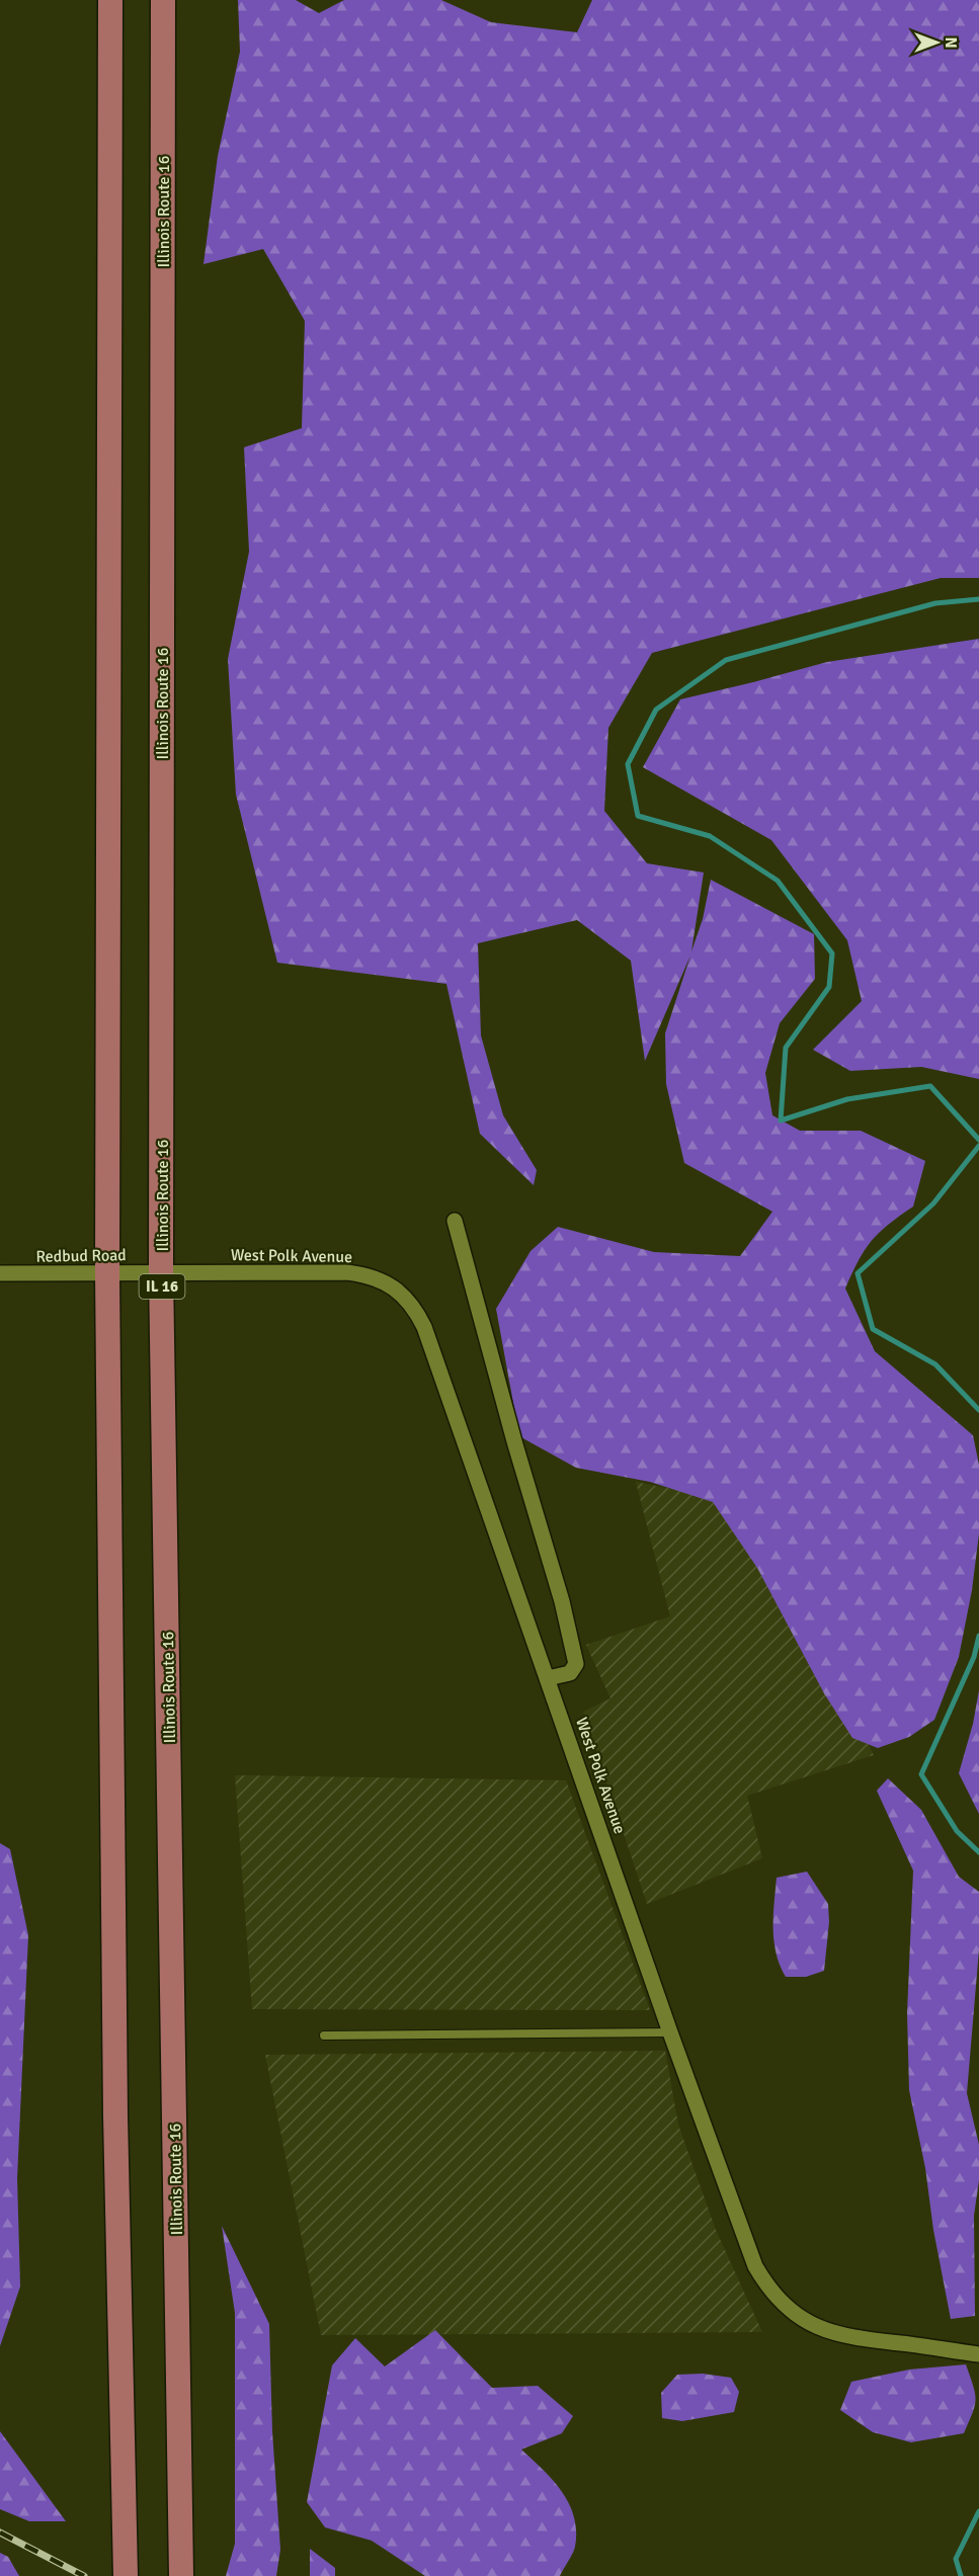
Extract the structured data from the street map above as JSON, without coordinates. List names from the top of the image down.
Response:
{
  "streets": {
    "main road": ["Illinois Route 16", "IL 16"],
    "street": ["Redbud Road", "West Polk Avenue"]
  },
  "crossings": [
    ["Illinois Route 16", "Redbud Road"],
    ["Illinois Route 16", "West Polk Avenue"],
    ["Redbud Road", "West Polk Avenue"]
  ],
  "north": "right"
}
